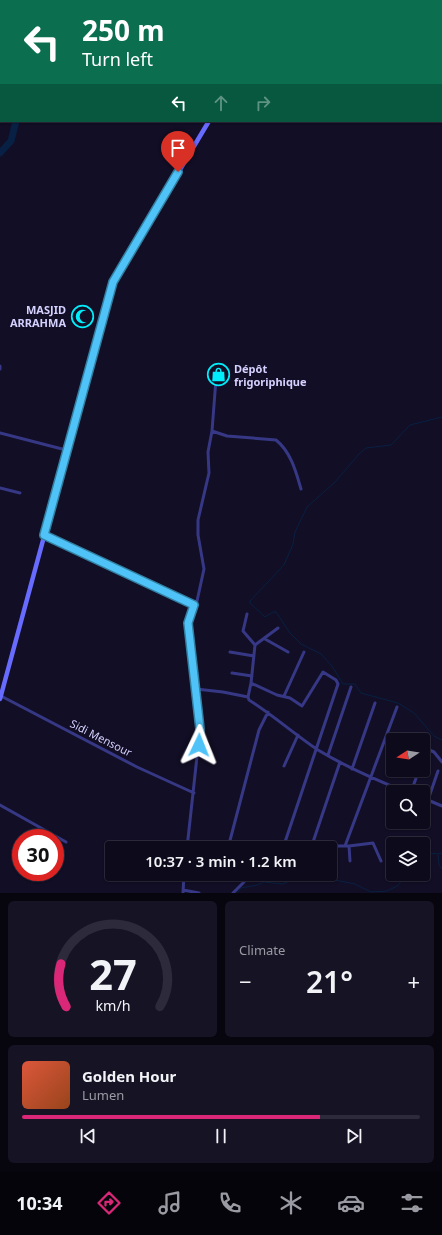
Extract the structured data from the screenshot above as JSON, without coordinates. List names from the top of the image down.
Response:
{
  "streets": {
    "street": ["Sidi Mensour"]
  },
  "places": {
    "mosque": ["MASJID ARRAHMA"],
    "shop": ["Dépôt frigoriphique"]
  },
  "north": "left",
  "page": {
    "turn": ["250 m", "Turn left"],
    "limit": "30",
    "trip": "10:37 · 3 min · 1.2 km",
    "tile": "Climate",
    "heat": ["−", "21°", "+"],
    "song": ["Golden Hour", "Lumen"],
    "tabs": "10:34",
    "gauge": ["27", "km/h"]
  }
}
